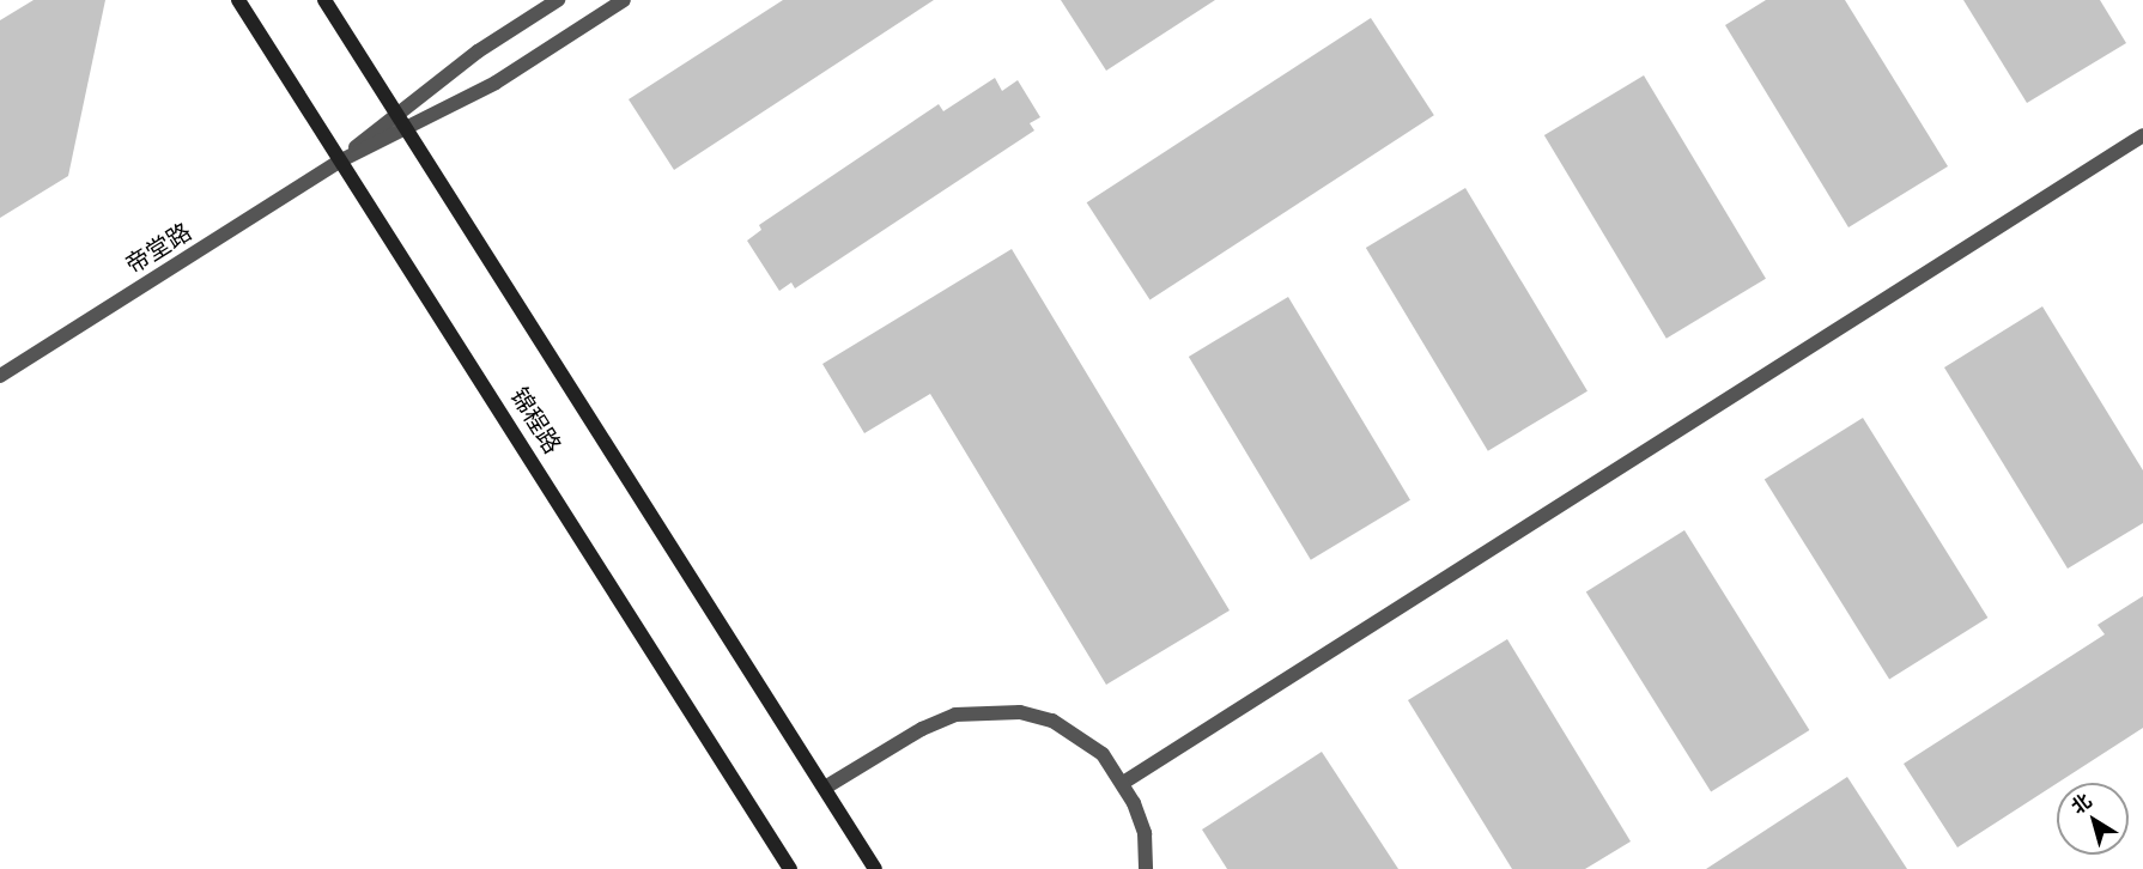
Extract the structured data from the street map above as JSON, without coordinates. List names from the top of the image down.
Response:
{
  "streets": {
    "main road": ["锦程路"],
    "street": ["帝堂路"]
  },
  "crossings": [
    ["帝堂路", "锦程路"]
  ],
  "north": "top left"
}
